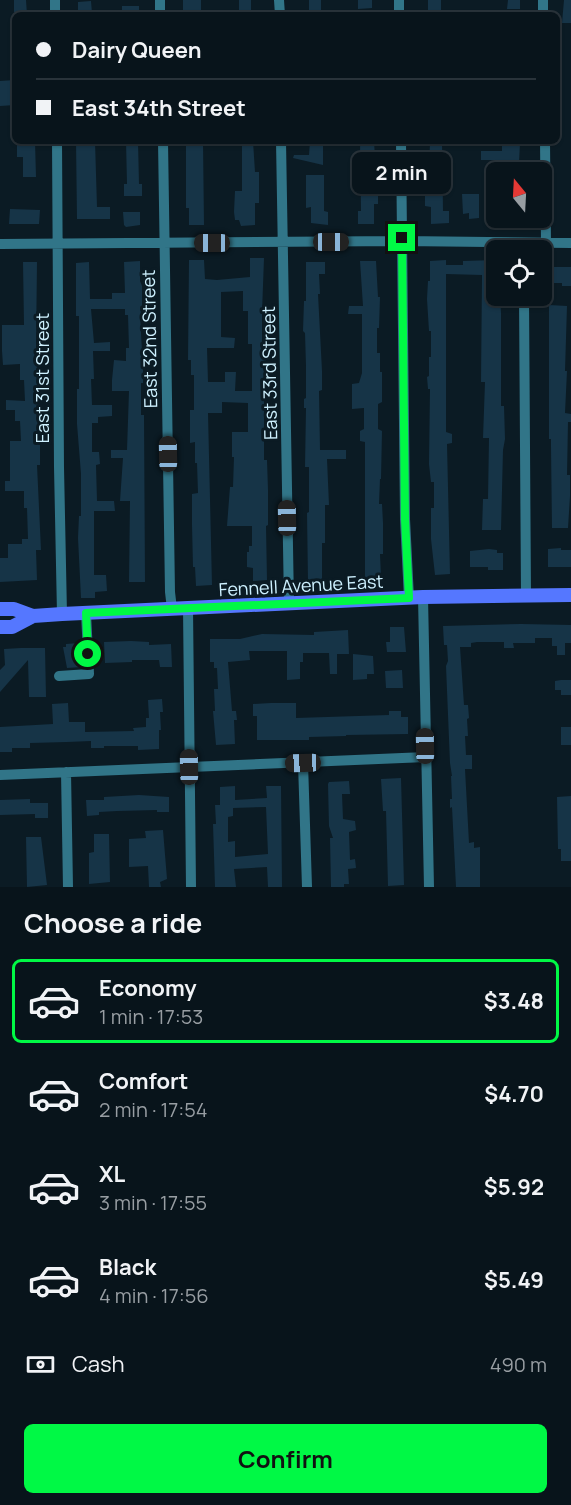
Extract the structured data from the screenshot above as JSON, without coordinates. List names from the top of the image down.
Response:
{
  "streets": {
    "main road": ["Fennell Avenue East"],
    "street": ["East 32nd Street", "East 33rd Street", "East 31st Street"]
  },
  "crossings": [
    ["East 32nd Street", "Fennell Avenue East"],
    ["East 33rd Street", "Fennell Avenue East"],
    ["East 31st Street", "Fennell Avenue East"]
  ],
  "north": "top",
  "page": {
    "banner": ["Dairy Queen", "East 34th Street"],
    "bubble": "2 min",
    "heading": "Choose a ride",
    "list": [
      {
        "name": "Economy",
        "note": "1 min · 17:53",
        "value": "$3.48"
      },
      {
        "name": "Comfort",
        "note": "2 min · 17:54",
        "value": "$4.70"
      },
      {
        "name": "XL",
        "note": "3 min · 17:55",
        "value": "$5.92"
      },
      {
        "name": "Black",
        "note": "4 min · 17:56",
        "value": "$5.49"
      }
    ],
    "pay": ["Cash", "490 m"],
    "buttons": "Confirm"
  }
}
